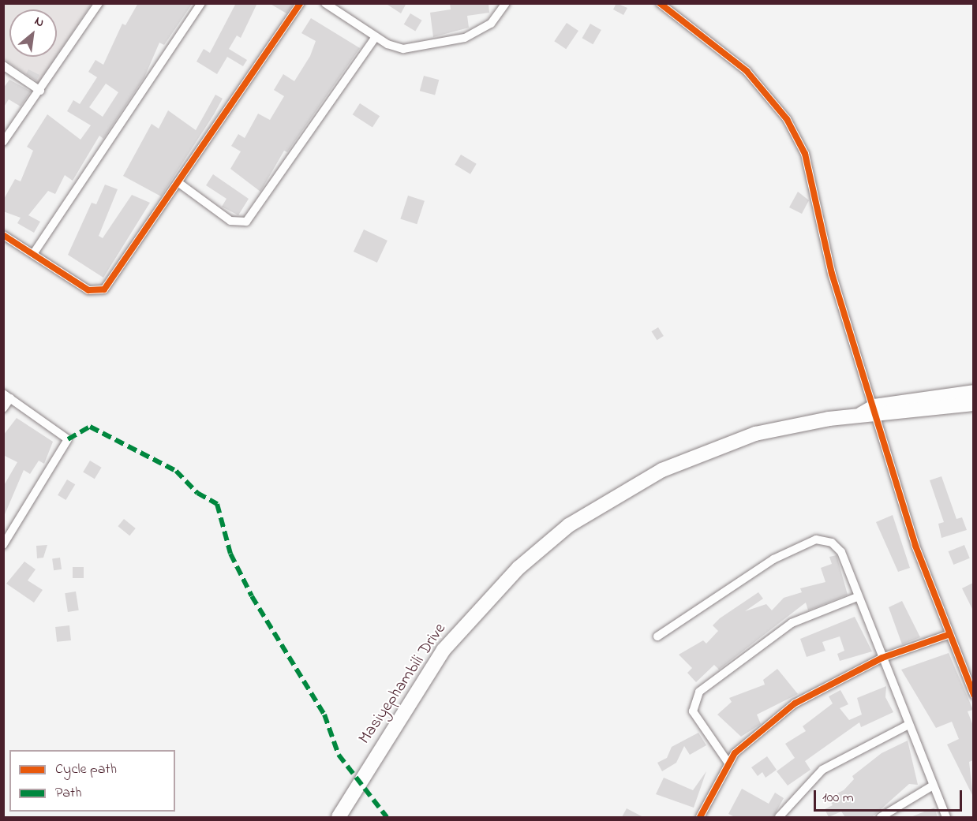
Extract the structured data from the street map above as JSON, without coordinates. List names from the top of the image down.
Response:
{
  "streets": {
    "main road": ["Masiyephambili Drive"]
  },
  "legend": ["Cycle path", "Path"],
  "scale_bar": "100 m",
  "north": "top right"
}
